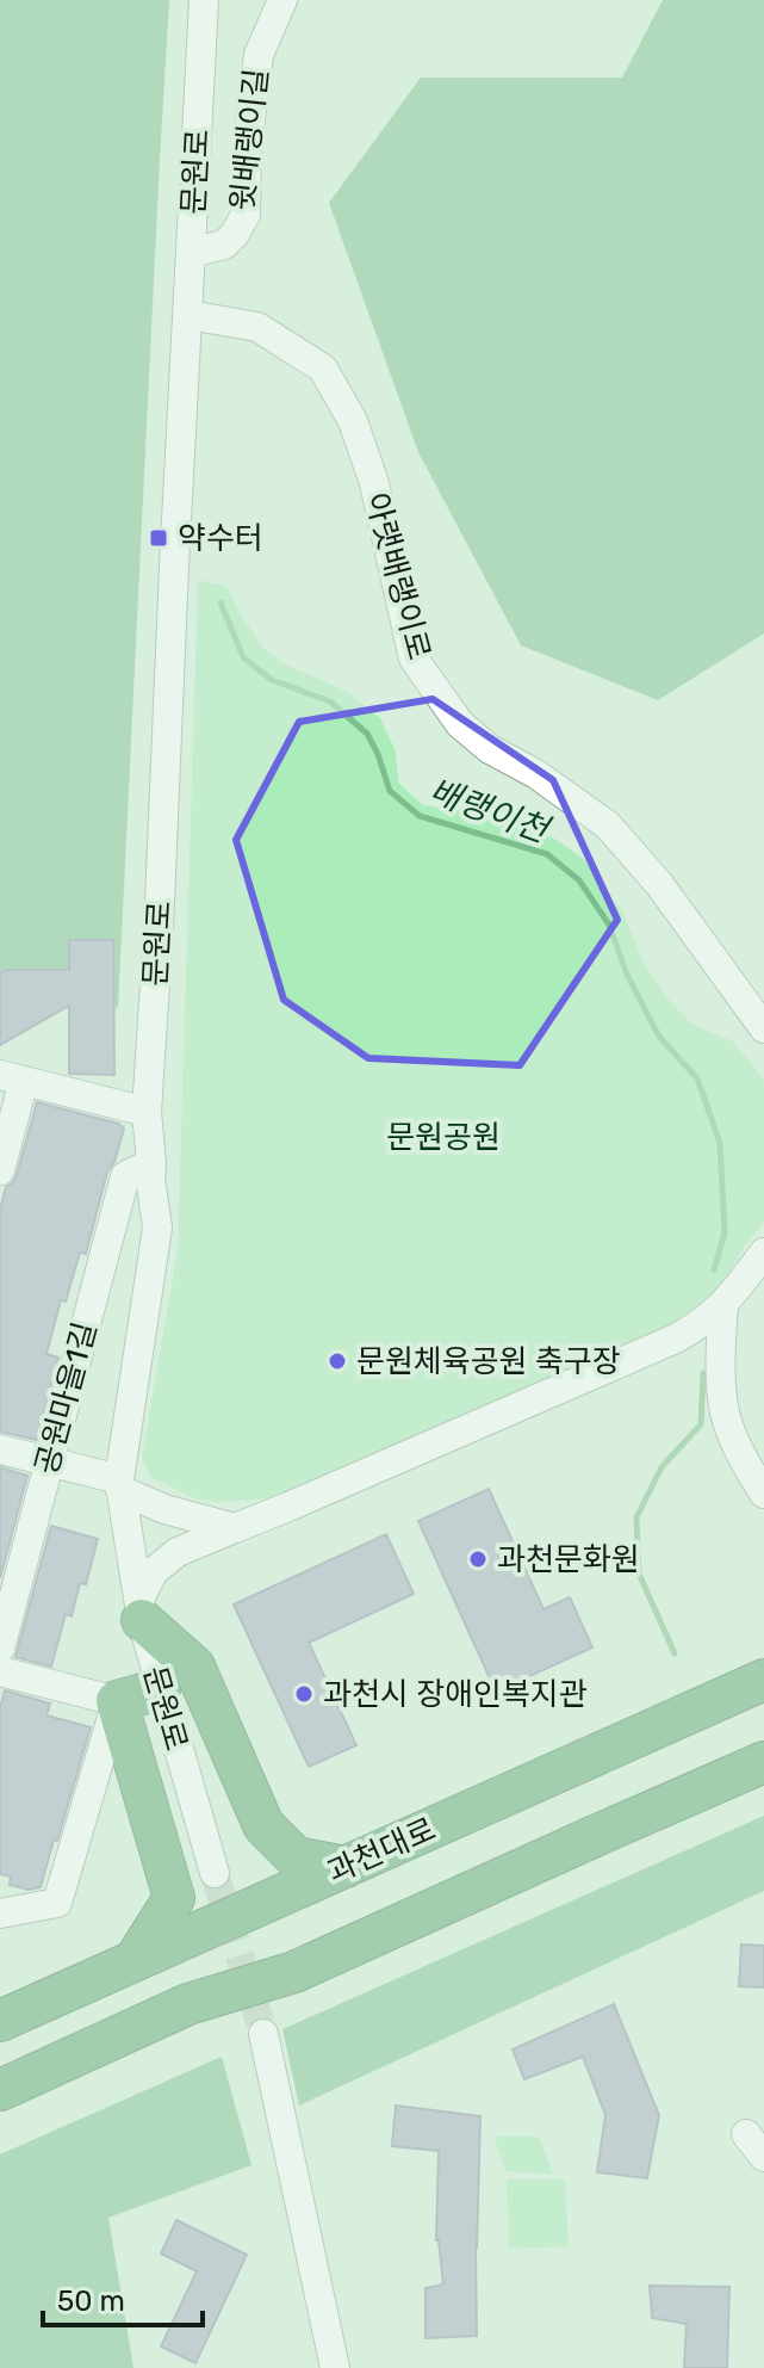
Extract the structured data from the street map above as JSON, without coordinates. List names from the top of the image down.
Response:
{
  "streets": {
    "highway": ["과천대로"],
    "street": [
      "윗배랭이길",
      "문원로",
      "아랫배랭이로",
      "공원마을1길"
    ]
  },
  "crossings": [
    ["윗배랭이길", "문원로"],
    ["문원로", "아랫배랭이로"],
    ["문원로", "공원마을1길"]
  ],
  "water": ["배랭이천"],
  "parks": ["문원공원"],
  "places": {
    "transit": ["약수터"],
    "other": ["문원체육공원 축구장", "과천문화원", "과천시 장애인복지관"]
  },
  "scale_bar": "50 m"
}
